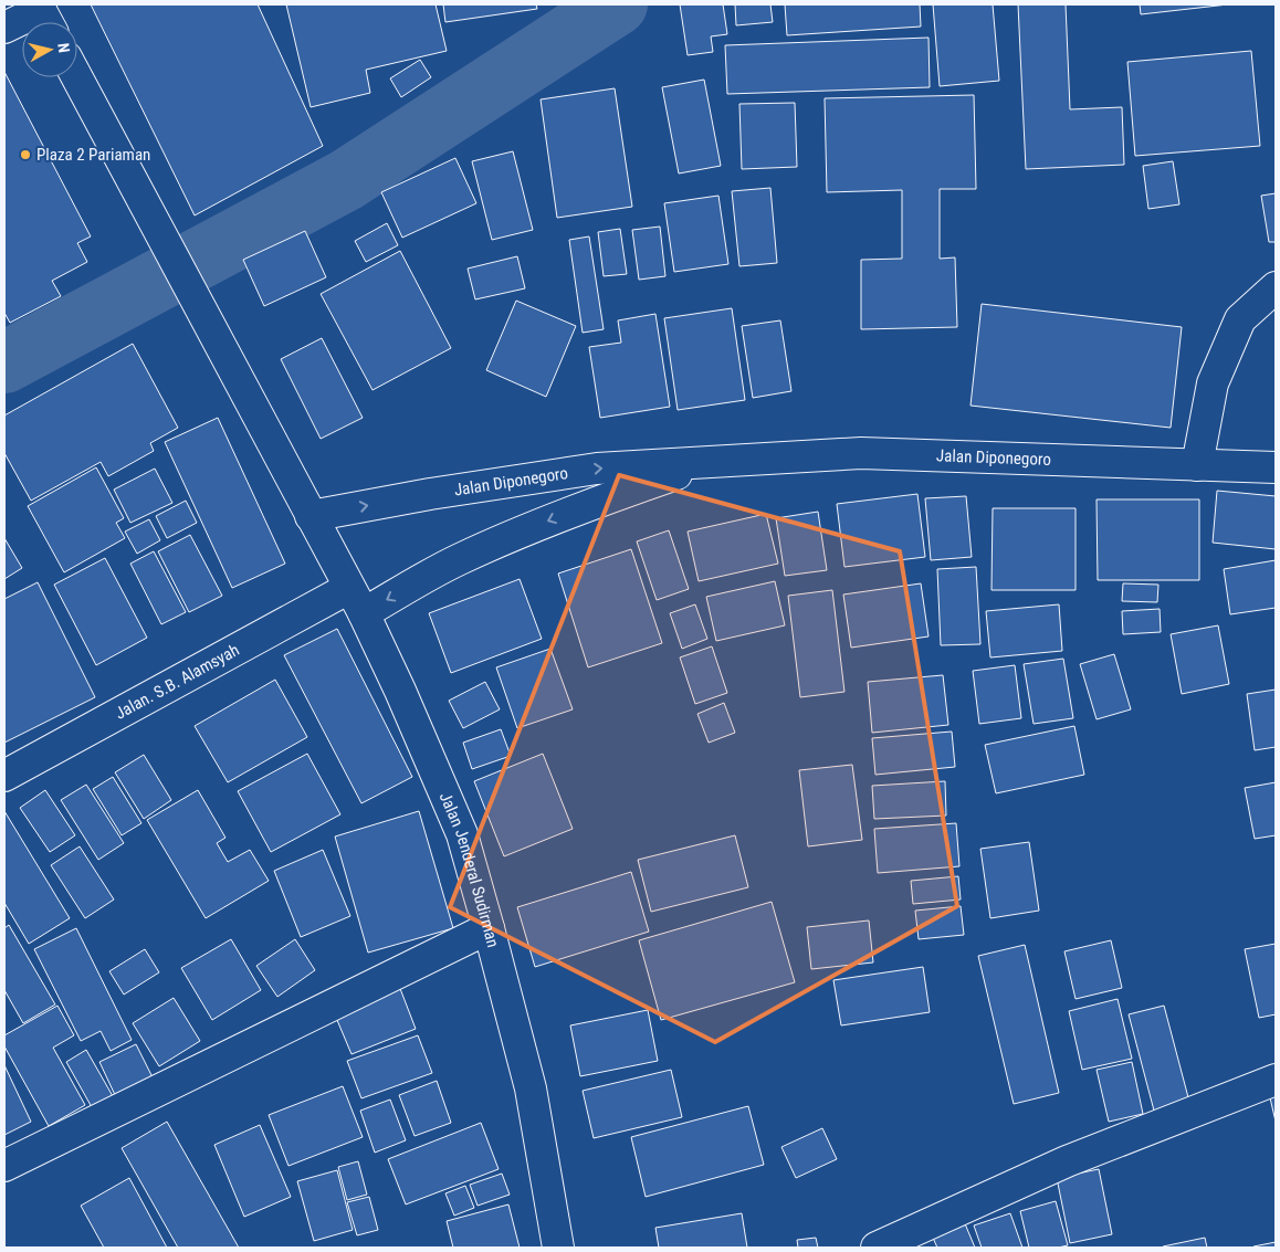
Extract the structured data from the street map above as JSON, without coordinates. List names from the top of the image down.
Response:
{
  "streets": {
    "main road": ["Jalan Diponegoro", "Jalan. S.B. Alamsyah", "Jalan Jenderal Sudirman"]
  },
  "crossings": [
    ["Jalan Diponegoro", "Jalan. S.B. Alamsyah"],
    ["Jalan Diponegoro", "Jalan Jenderal Sudirman"],
    ["Jalan. S.B. Alamsyah", "Jalan Jenderal Sudirman"]
  ],
  "places": ["Plaza 2 Pariaman"],
  "north": "right"
}
